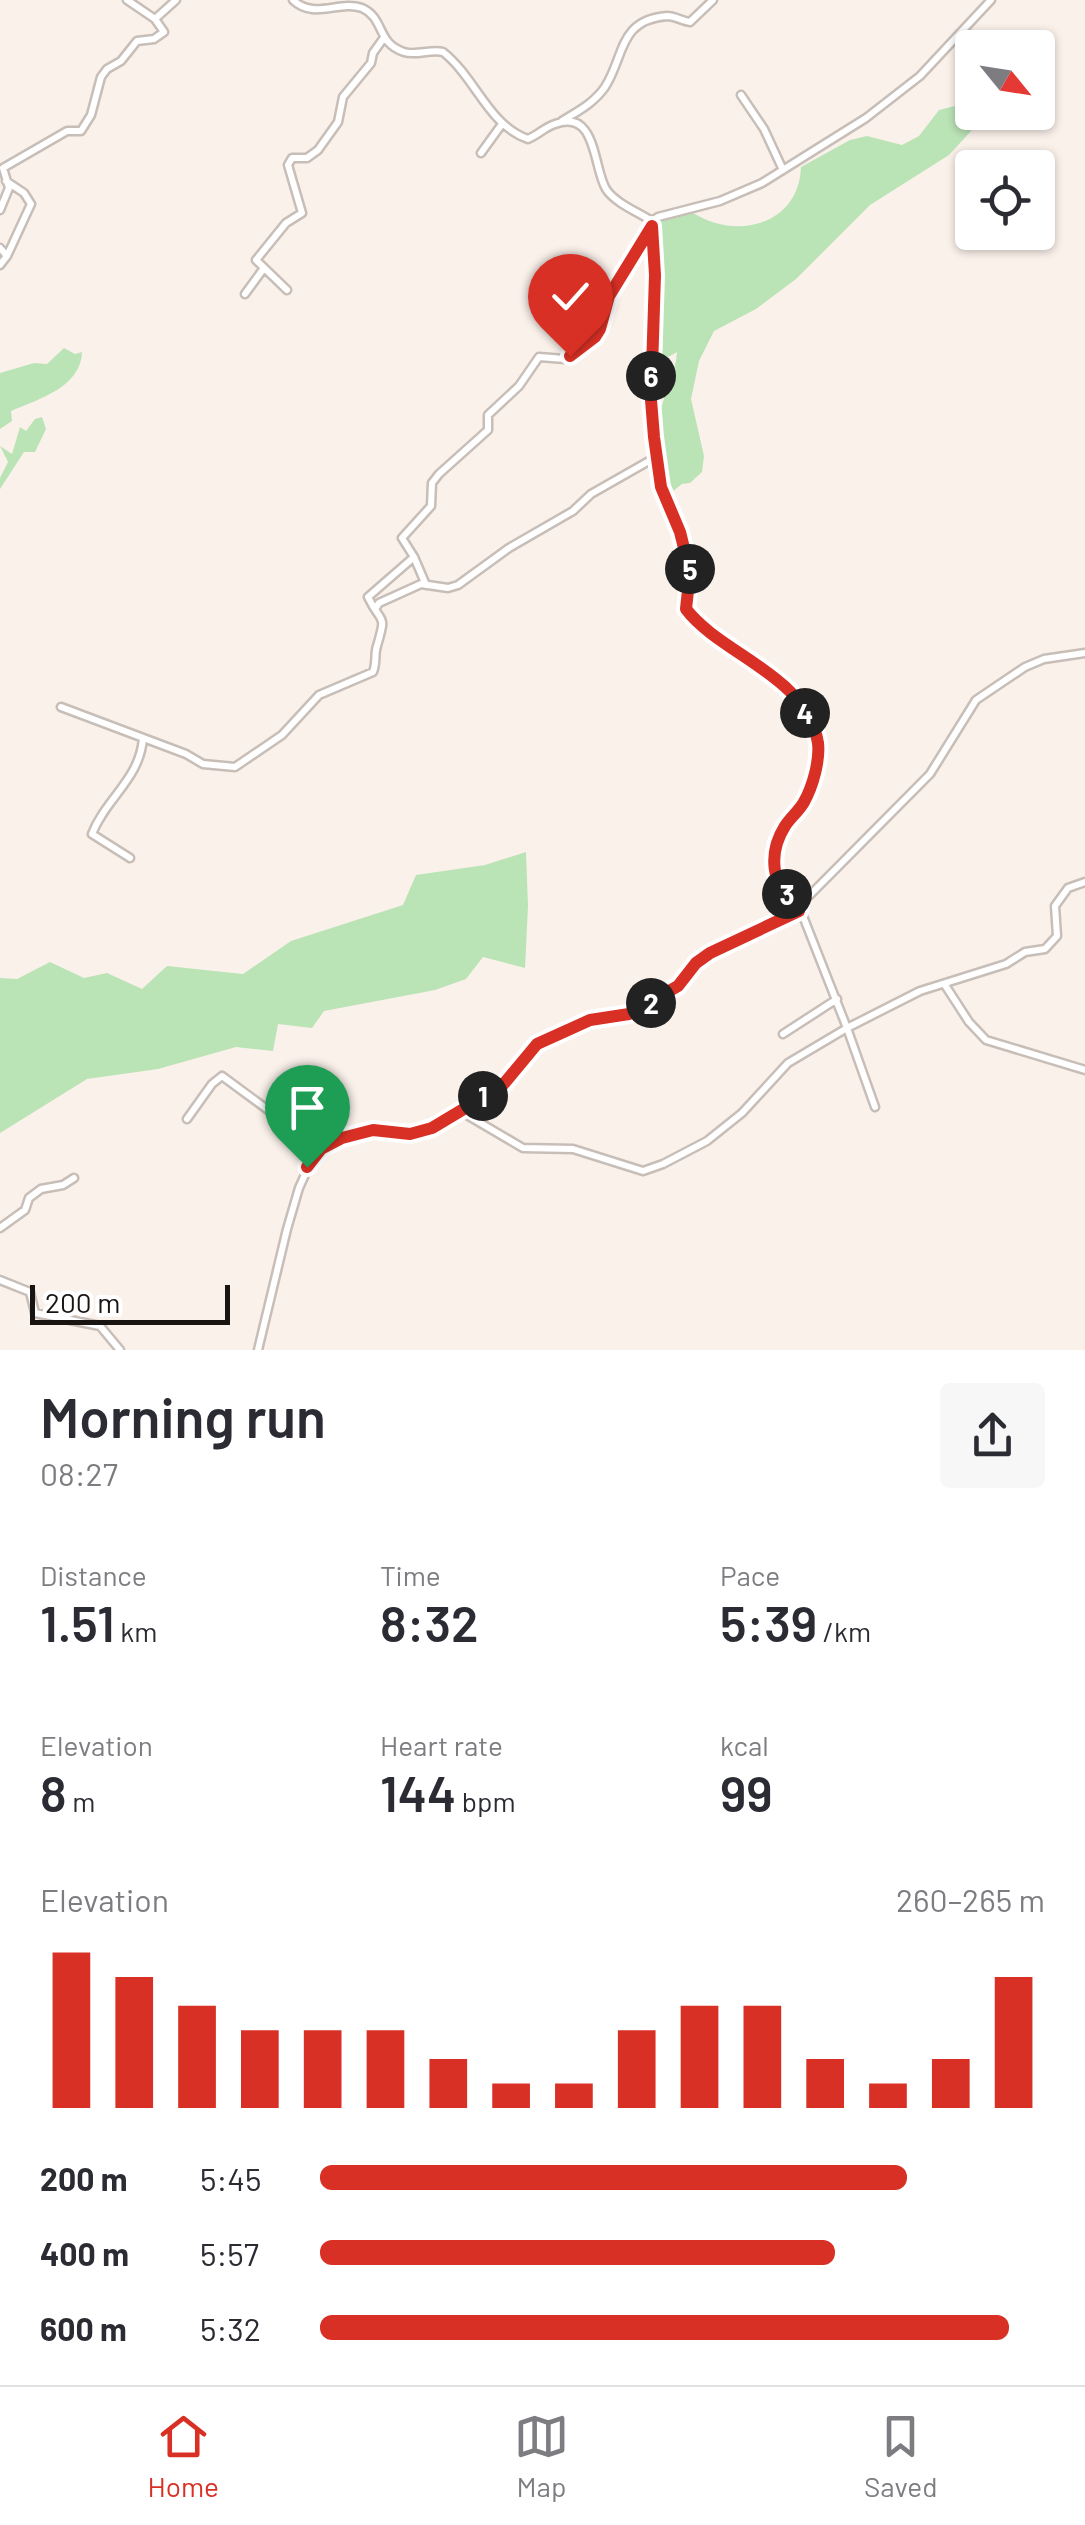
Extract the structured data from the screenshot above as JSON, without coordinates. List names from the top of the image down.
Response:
{
  "scale_bar": "200 m",
  "north": "bottom right",
  "page": {
    "pins": [
      "6",
      "5",
      "4",
      "3",
      "2",
      "1"
    ],
    "scale": "200 m",
    "heading": ["Morning run", "08:27"],
    "stats": [
      ["Distance", "1.51 km"],
      ["Time", "8:32"],
      ["Pace", "5:39 /km"],
      ["Elevation", "8 m"],
      ["Heart rate", "144 bpm"],
      ["kcal", "99"]
    ],
    "chart": ["Elevation", "260–265 m"],
    "list": [
      {
        "name": "200 m",
        "note": "5:45"
      },
      {
        "name": "400 m",
        "note": "5:57"
      },
      {
        "name": "600 m",
        "note": "5:32"
      }
    ],
    "tabs": ["Home", "Map", "Saved"]
  }
}
